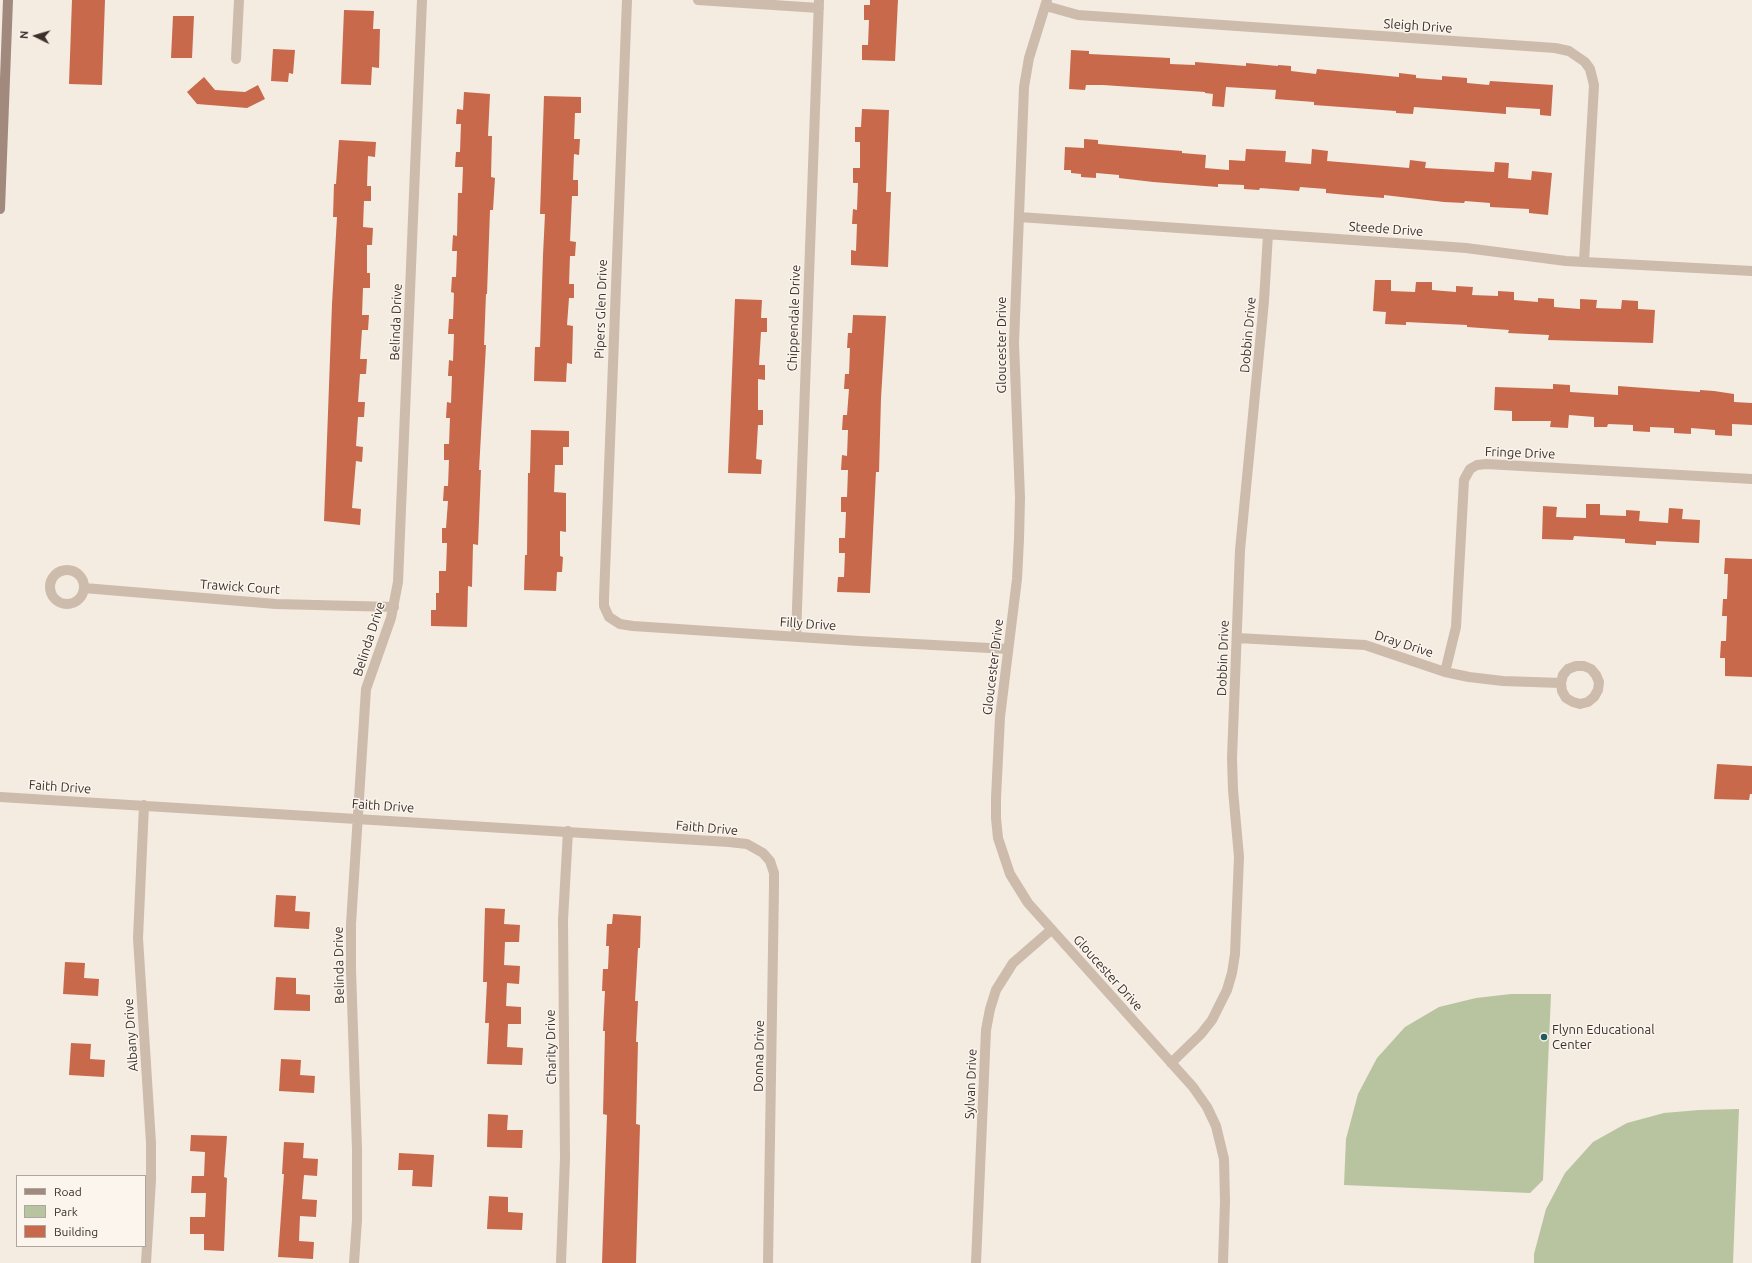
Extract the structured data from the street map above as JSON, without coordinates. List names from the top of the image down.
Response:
{
  "streets": {
    "street": [
      "Sleigh Drive",
      "Steede Drive",
      "Pipers Glen Drive",
      "Chippendale Drive",
      "Belinda Drive",
      "Dobbin Drive",
      "Gloucester Drive",
      "Fringe Drive",
      "Trawick Court",
      "Filly Drive",
      "Dray Drive",
      "Faith Drive",
      "Albany Drive",
      "Charity Drive",
      "Donna Drive",
      "Sylvan Drive"
    ]
  },
  "crossings": [
    ["Sleigh Drive", "Steede Drive"],
    ["Sleigh Drive", "Gloucester Drive"],
    ["Steede Drive", "Dobbin Drive"],
    ["Steede Drive", "Gloucester Drive"],
    ["Pipers Glen Drive", "Filly Drive"],
    ["Chippendale Drive", "Filly Drive"],
    ["Belinda Drive", "Trawick Court"],
    ["Belinda Drive", "Faith Drive"],
    ["Dobbin Drive", "Gloucester Drive"],
    ["Dobbin Drive", "Dray Drive"],
    ["Gloucester Drive", "Filly Drive"],
    ["Gloucester Drive", "Sylvan Drive"],
    ["Fringe Drive", "Dray Drive"],
    ["Faith Drive", "Albany Drive"],
    ["Faith Drive", "Charity Drive"],
    ["Faith Drive", "Donna Drive"]
  ],
  "places": ["Flynn Educational Center"],
  "legend": ["Road", "Park", "Building"],
  "north": "left"
}
